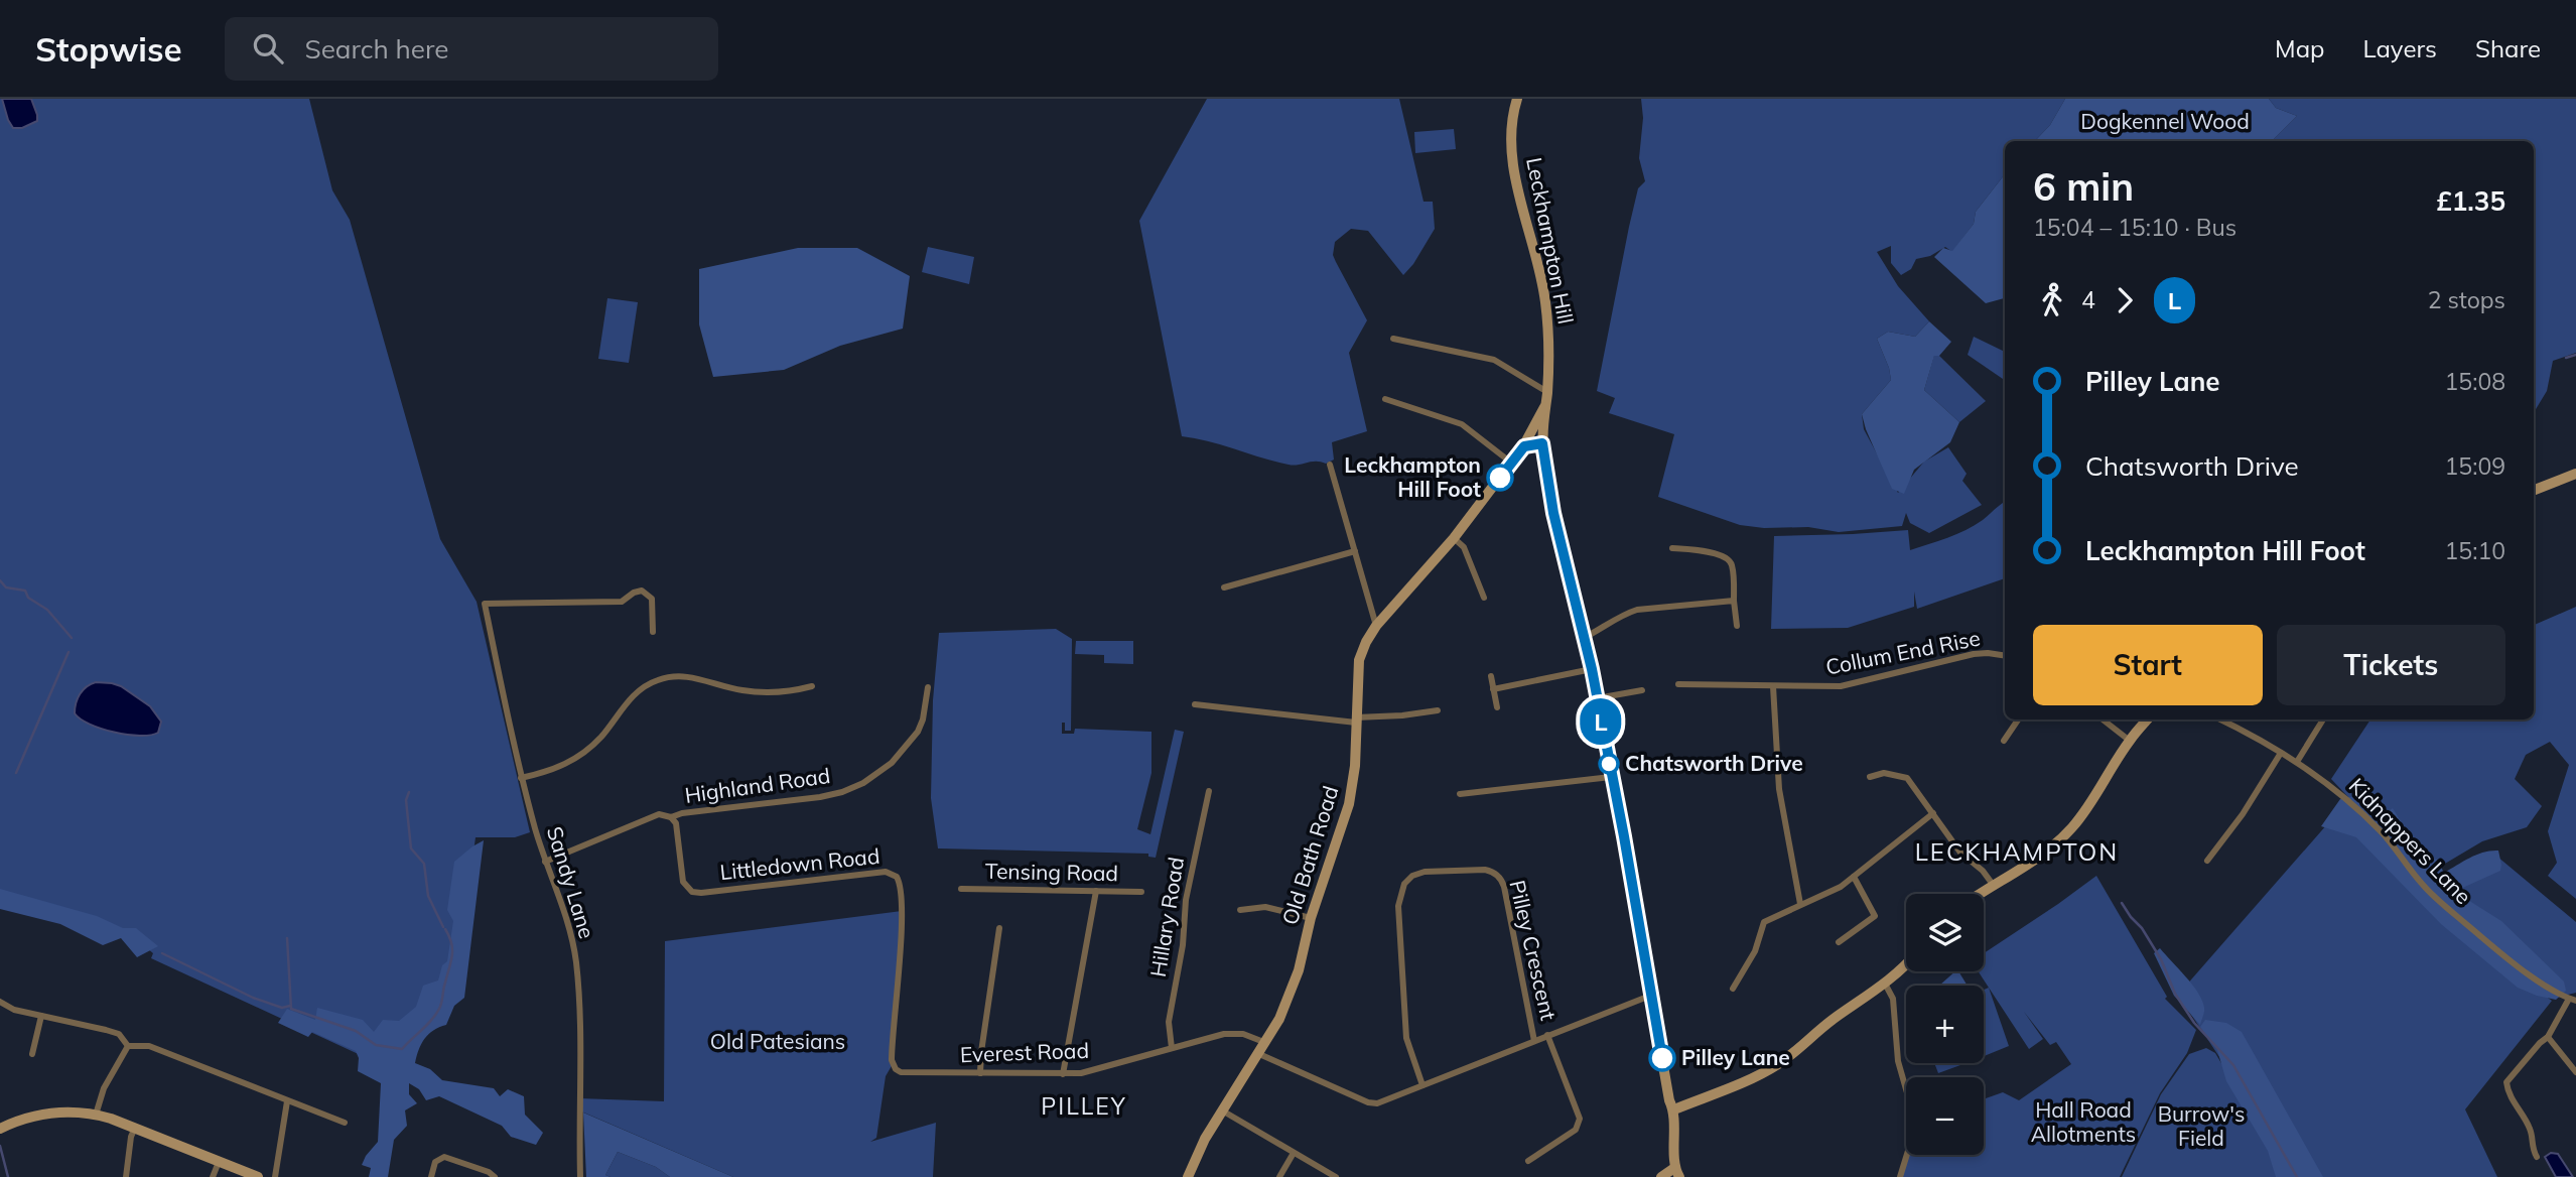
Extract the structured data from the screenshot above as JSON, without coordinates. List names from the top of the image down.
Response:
{
  "streets": {
    "street": [
      "Leckhampton Hill",
      "Collum End Rise",
      "Highland Road",
      "Kidnappers Lane",
      "Old Bath Road",
      "Littledown Road",
      "Tensing Road",
      "Sandy Lane",
      "Hillary Road",
      "Pilley Crescent",
      "Everest Road"
    ]
  },
  "crossings": [
    ["Leckhampton Hill", "Old Bath Road"],
    ["Highland Road", "Littledown Road"],
    ["Highland Road", "Sandy Lane"],
    ["Old Bath Road", "Everest Road"],
    ["Littledown Road", "Everest Road"],
    ["Hillary Road", "Everest Road"]
  ],
  "districts": ["LECKHAMPTON", "PILLEY"],
  "parks": [
    "Dogkennel Wood",
    "Old Patesians",
    "Hall Road Allotments",
    "Burrow's Field"
  ],
  "places": ["Leckhampton Hill Foot", "Chatsworth Drive", "Pilley Lane"],
  "lines": ["bus line L"],
  "page": {
    "header": "Stopwise",
    "search": "Search here",
    "nav": ["Map", "Layers", "Share"],
    "on_map": "L",
    "heading": ["6 min", "15:04 – 15:10 · Bus", "£1.35"],
    "legs": ["4", "L", "2 stops"],
    "list": [
      {
        "name": "Pilley Lane",
        "value": "15:08"
      },
      {
        "name": "Chatsworth Drive",
        "value": "15:09"
      },
      {
        "name": "Leckhampton Hill Foot",
        "value": "15:10"
      }
    ],
    "buttons": ["Start", "Tickets"],
    "map_buttons": ["+", "−"]
  }
}
